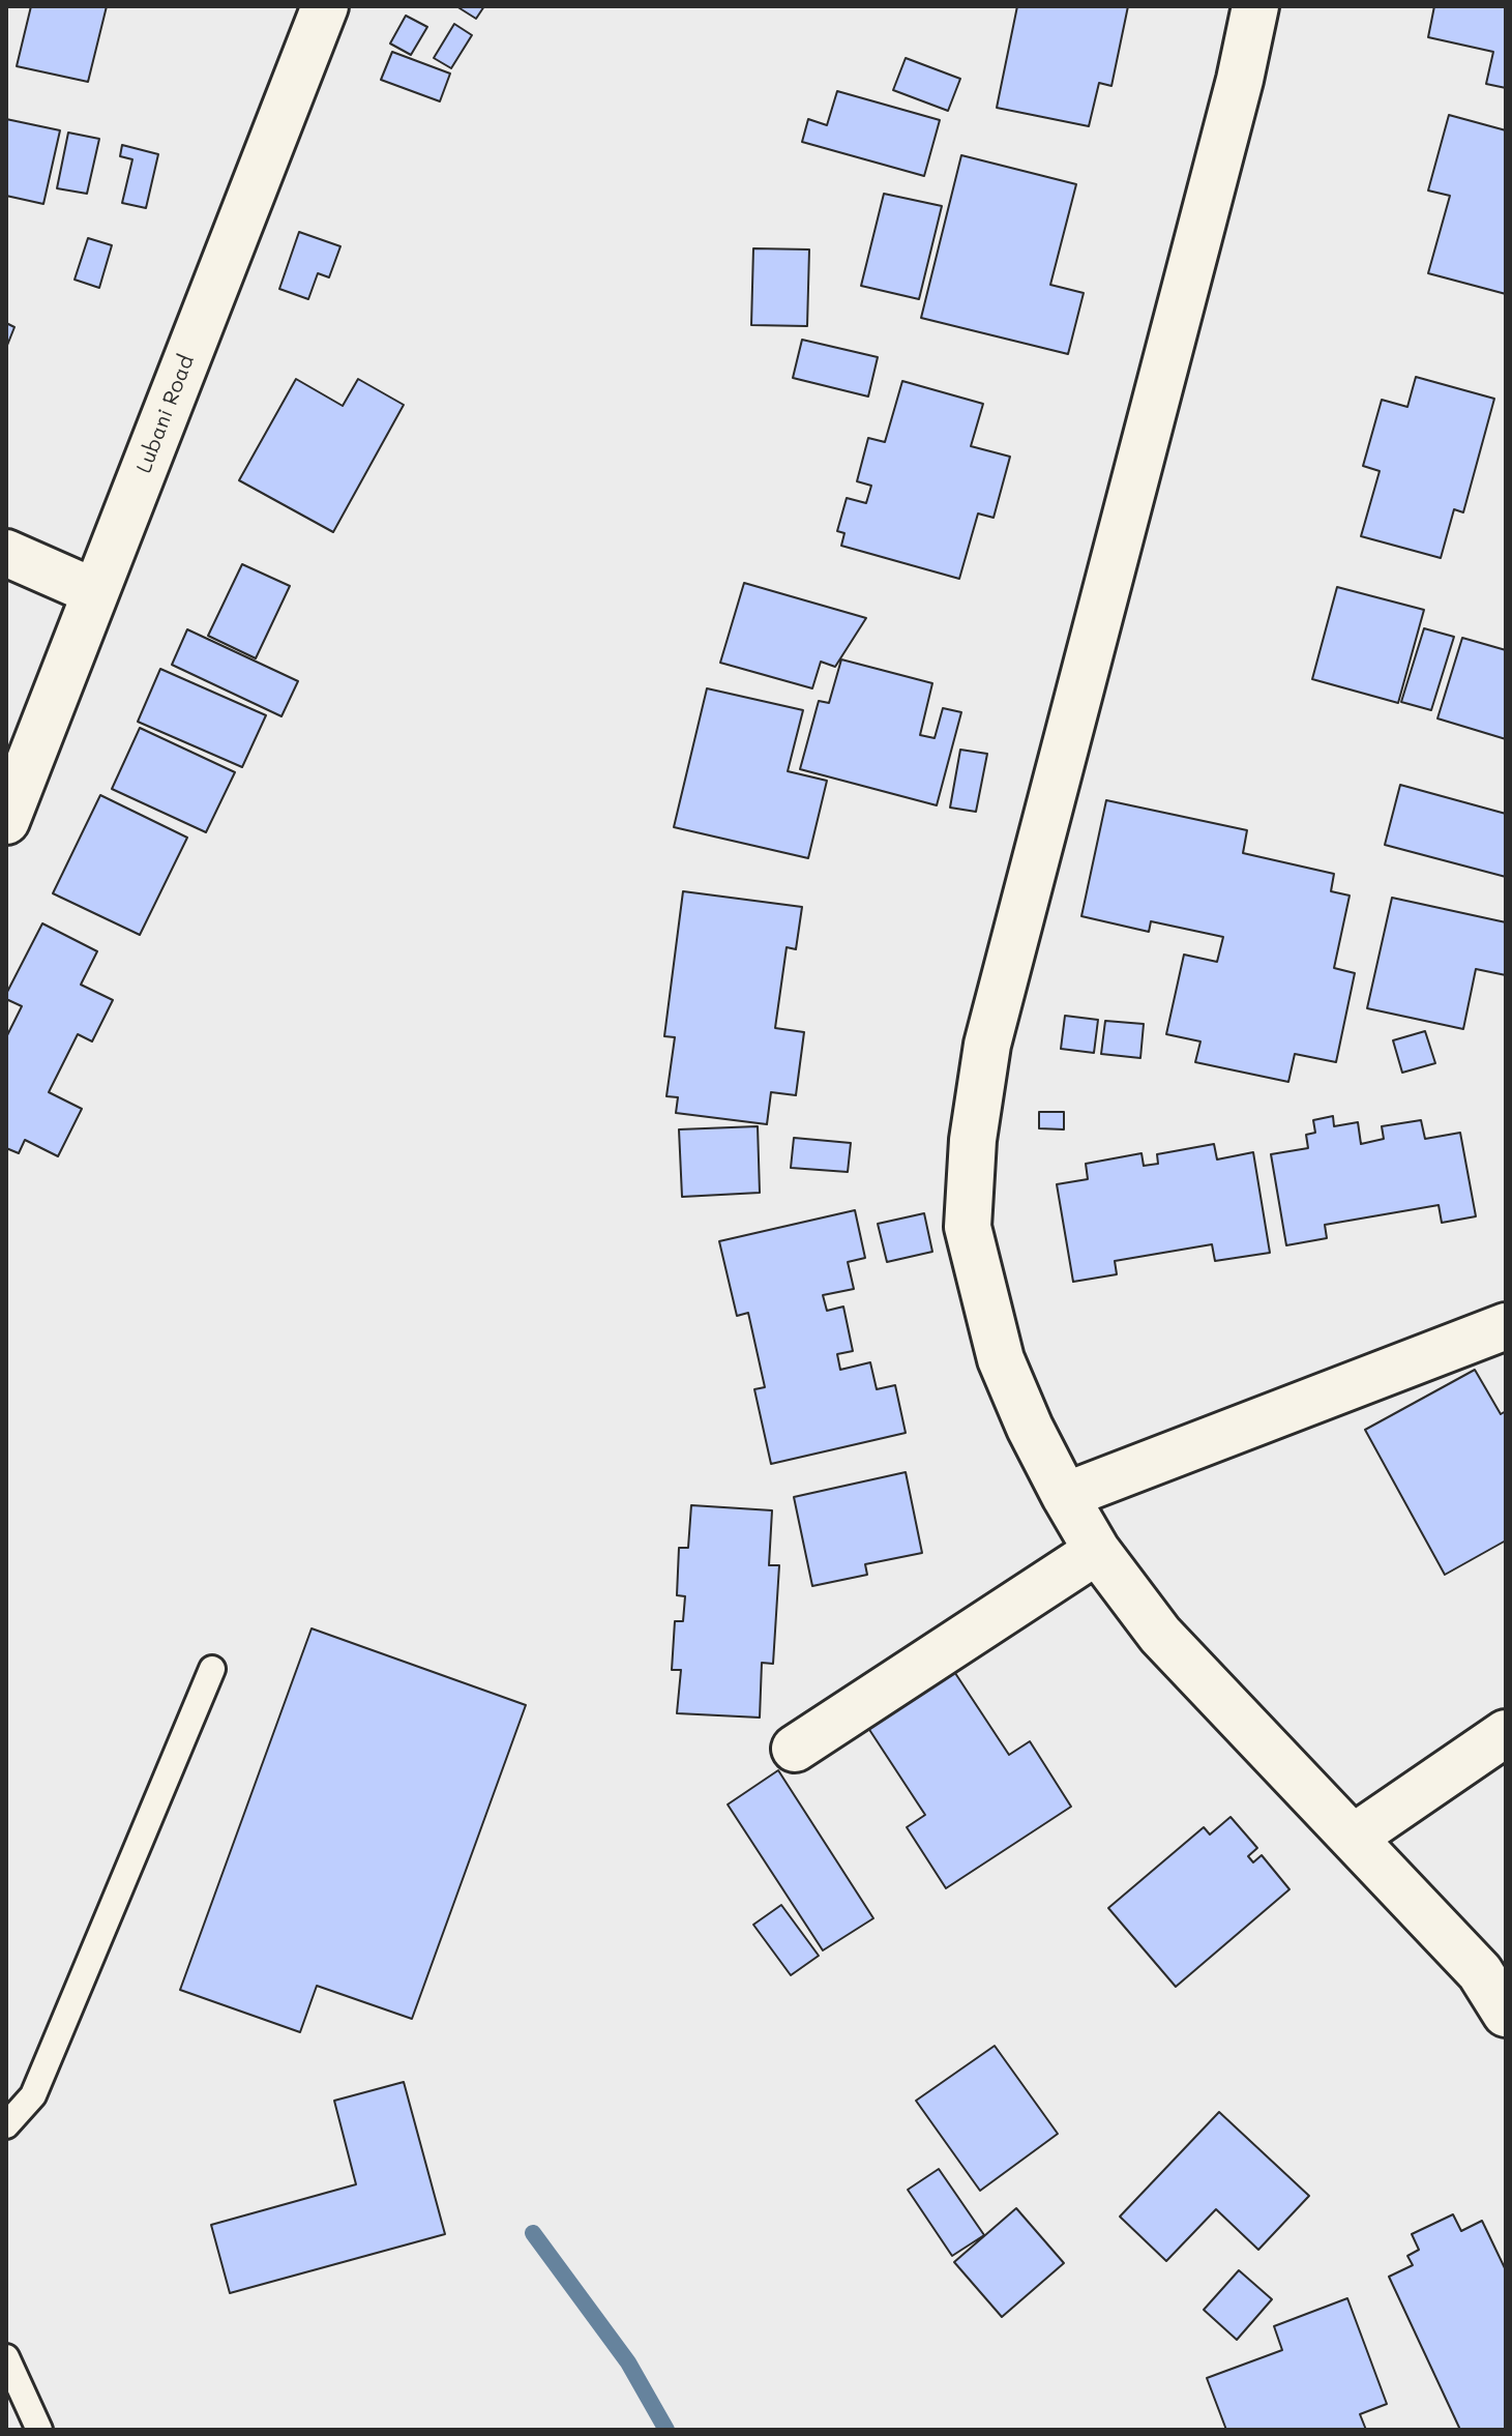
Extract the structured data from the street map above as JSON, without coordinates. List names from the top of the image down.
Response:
{
  "streets": {
    "street": ["Lubani Road"]
  }
}
